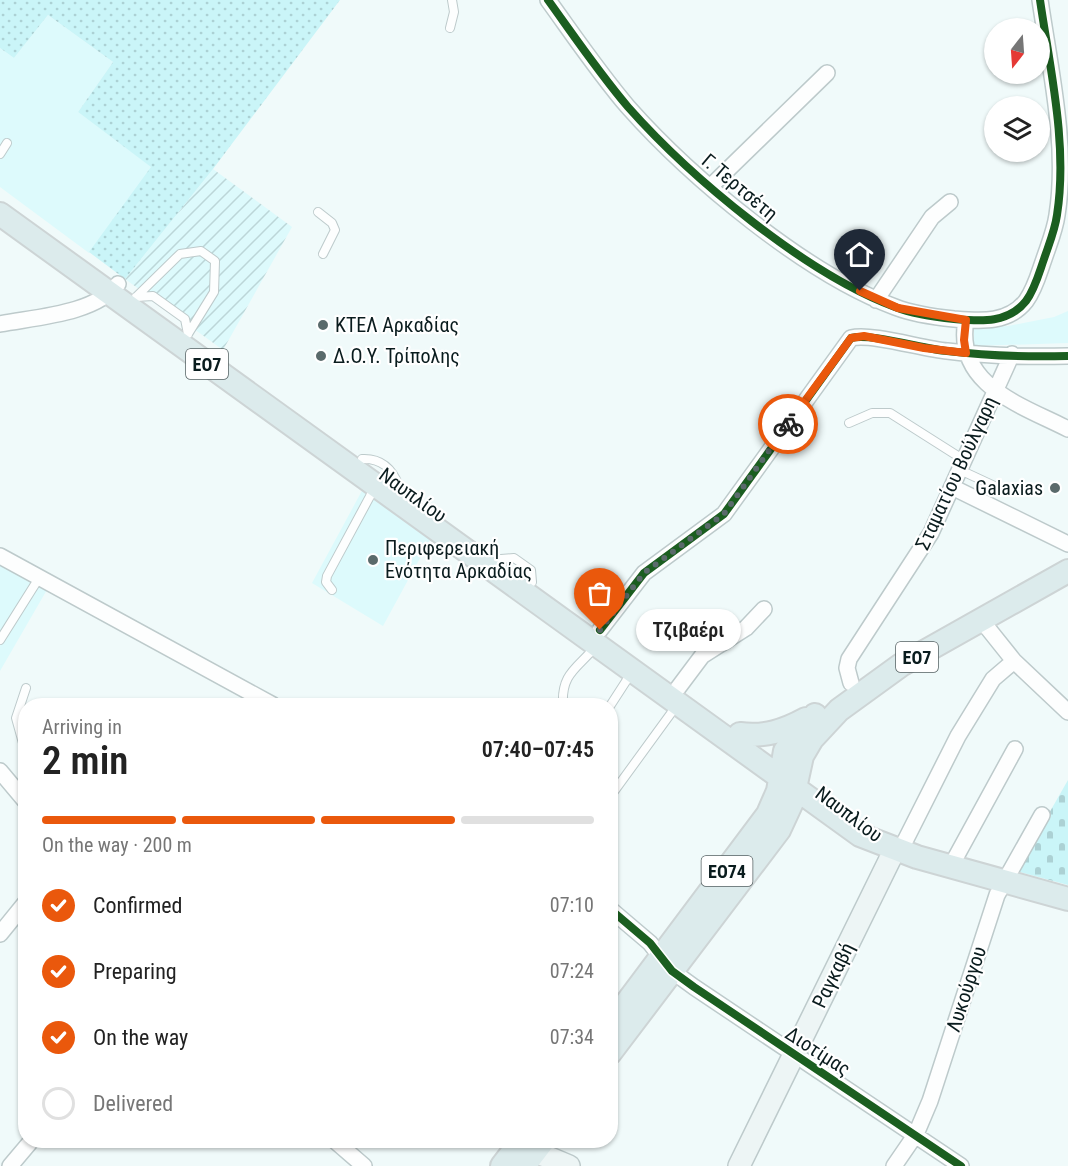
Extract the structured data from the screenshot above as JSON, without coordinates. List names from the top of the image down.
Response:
{
  "streets": {
    "main road": ["ΕΟ7", "Ναυπλίου", "ΕΟ74"],
    "street": [
      "Γ. Τερτσέτη",
      "Σταματίου Βούλγαρη",
      "Ραγκαβή",
      "Λυκούργου",
      "Διοτίμας"
    ]
  },
  "crossings": [
    ["ΕΟ7", "Σταματίου Βούλγαρη"],
    ["ΕΟ7", "Ναυπλίου"],
    ["ΕΟ7", "ΕΟ74"],
    ["Ναυπλίου", "ΕΟ74"],
    ["Ναυπλίου", "Ραγκαβή"],
    ["ΕΟ74", "Διοτίμας"],
    ["Ραγκαβή", "Διοτίμας"],
    ["Λυκούργου", "Διοτίμας"]
  ],
  "places": [
    "ΚΤΕΛ Αρκαδίας",
    "Δ.Ο.Υ. Τρίπολης",
    "Galaxias",
    "Περιφερειακή Ενότητα Αρκαδίας",
    "Τζιβαέρι"
  ],
  "north": "bottom",
  "page": {
    "bubble": "Τζιβαέρι",
    "heading": ["2 min", "Arriving in", "07:40–07:45"],
    "bar": "On the way · 200 m",
    "list": [
      ["Confirmed", "07:10"],
      ["Preparing", "07:24"],
      ["On the way", "07:34"],
      "Delivered"
    ]
  }
}
